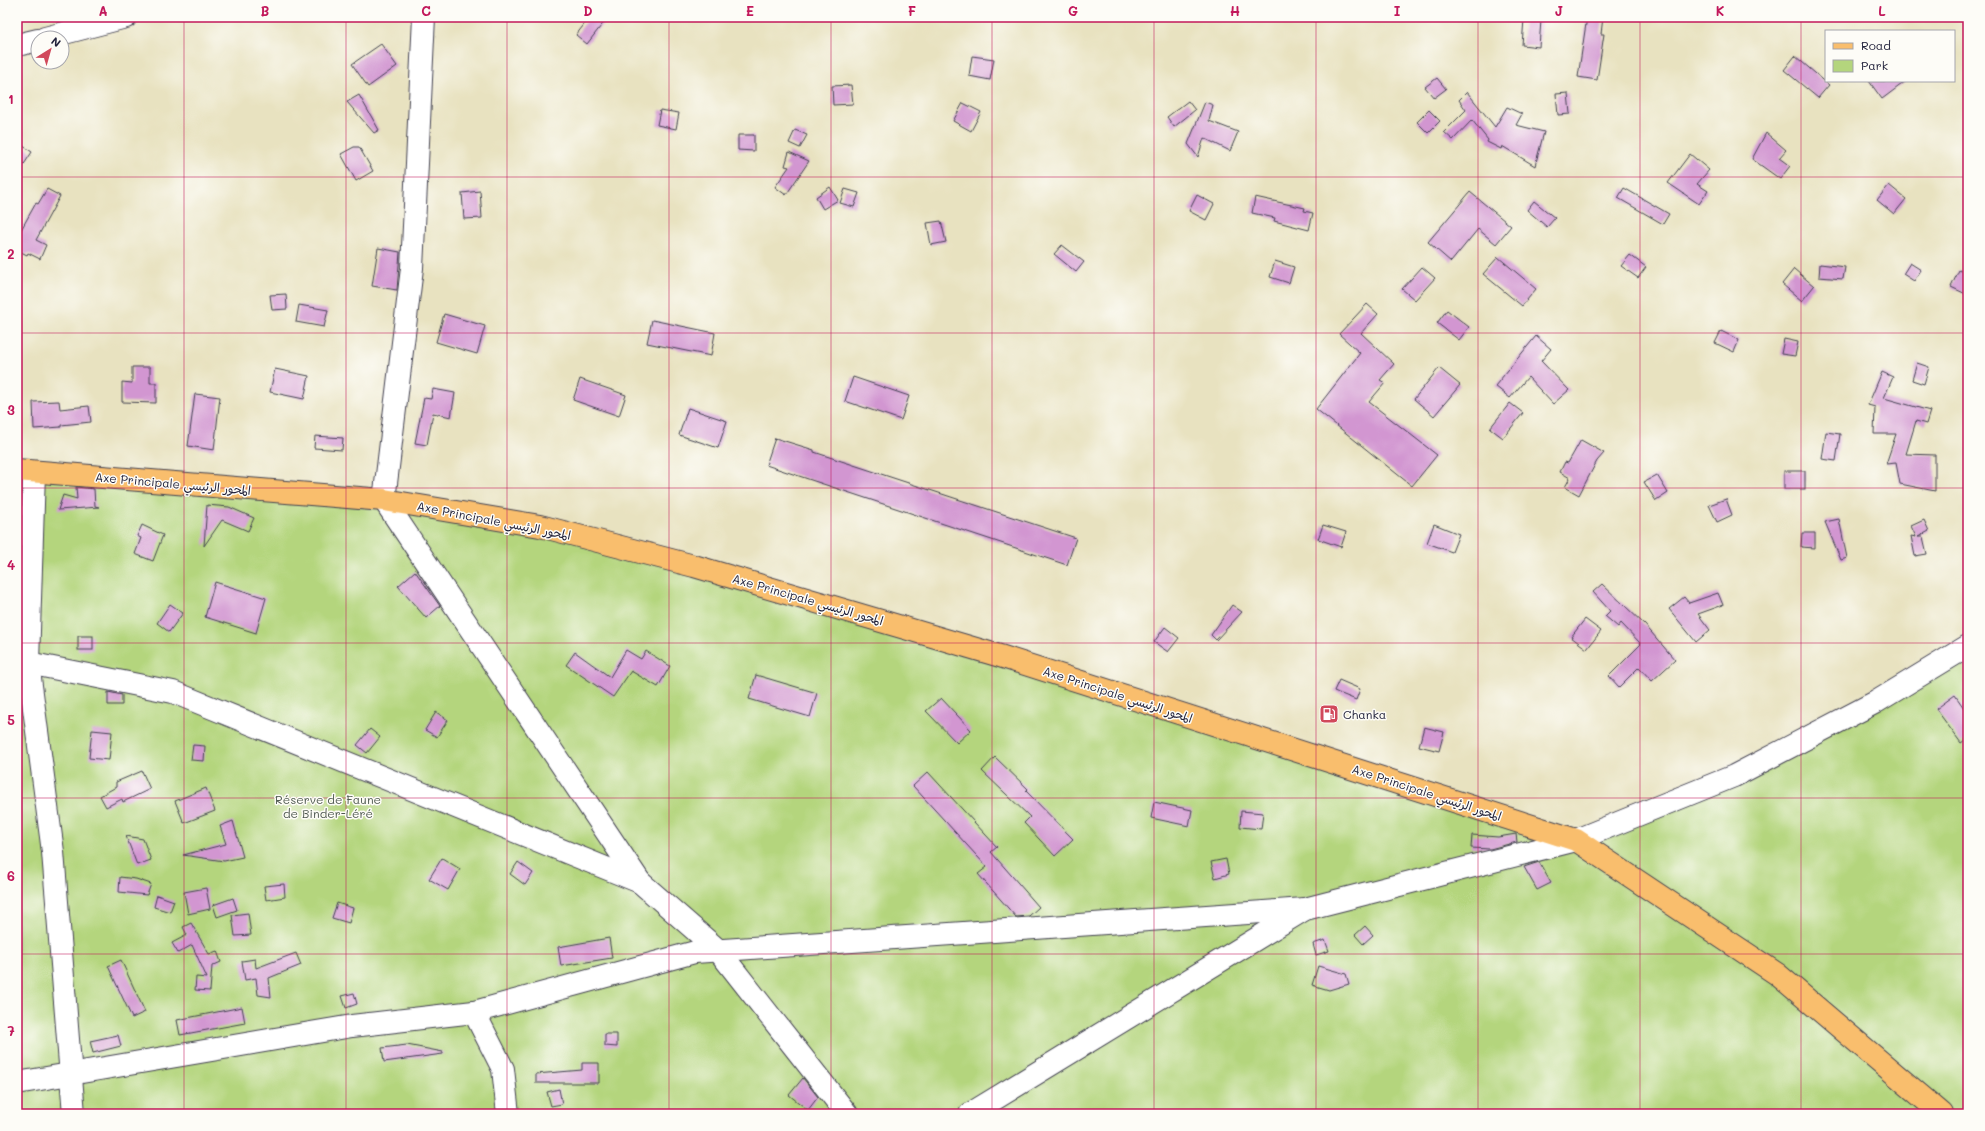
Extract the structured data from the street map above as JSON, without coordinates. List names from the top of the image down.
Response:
{
  "streets": {
    "main road": ["Axe Principale المحور الرئيسي"]
  },
  "parks": ["Réserve de Faune de Binder-Léré"],
  "places": {
    "fuel station": ["Chanka"]
  },
  "legend": ["Road", "Park"],
  "north": "top right",
  "grid": {
    "columns": [
      "A",
      "B",
      "C",
      "D",
      "E",
      "F",
      "G",
      "H",
      "I",
      "J",
      "K",
      "L"
    ],
    "rows": [
      "1",
      "2",
      "3",
      "4",
      "5",
      "6",
      "7"
    ]
  }
}
